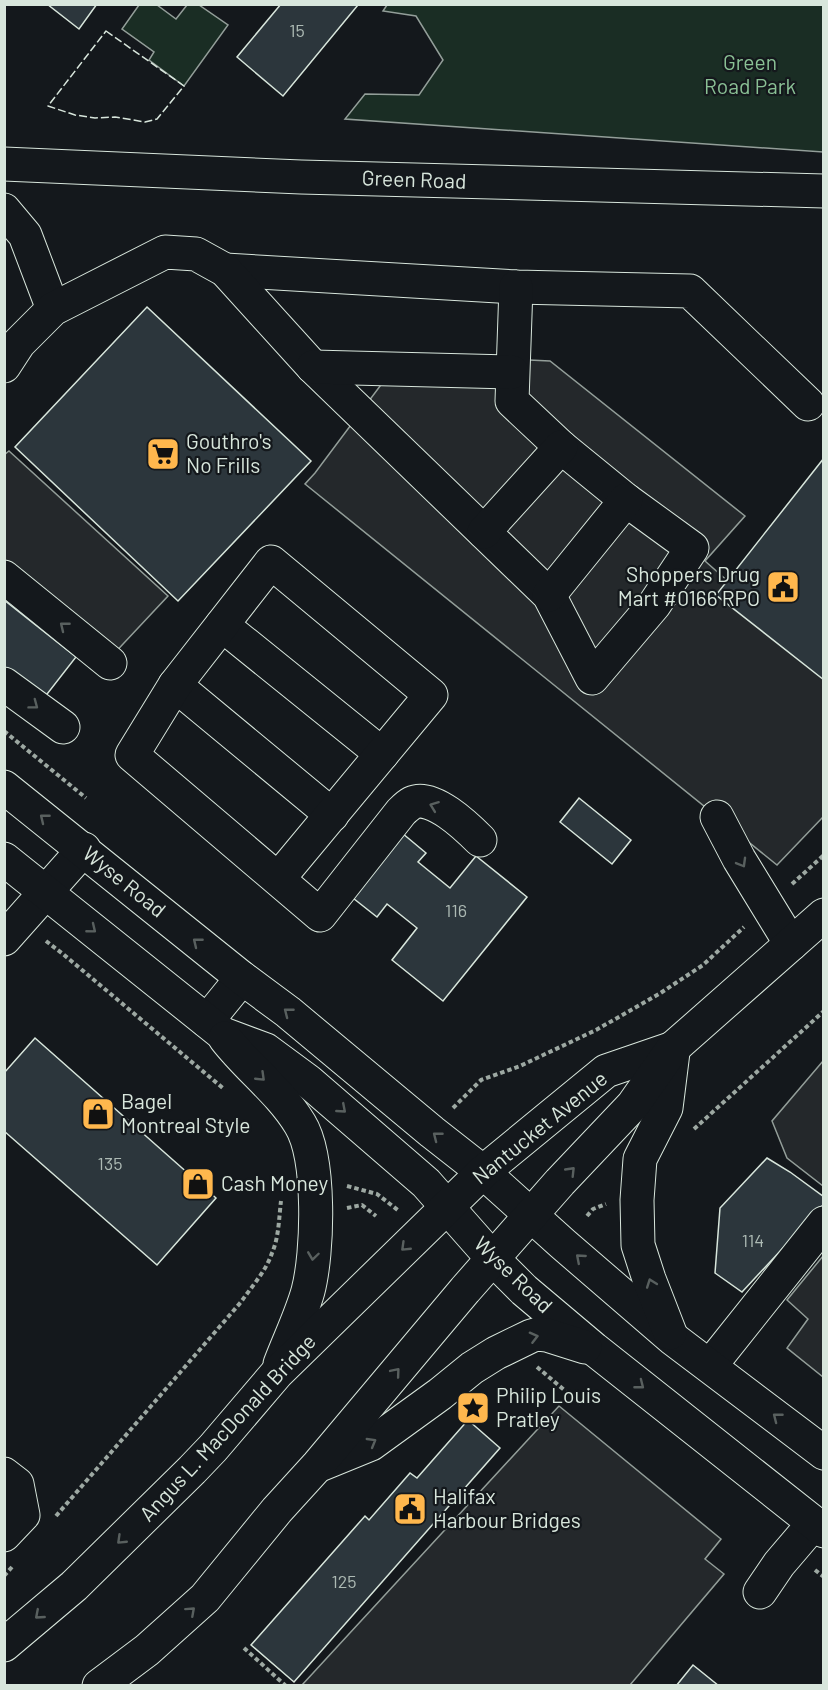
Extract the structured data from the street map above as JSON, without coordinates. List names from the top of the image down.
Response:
{
  "streets": {
    "main road": [
      "Green Road",
      "Wyse Road",
      "Nantucket Avenue",
      "Angus L. MacDonald Bridge"
    ]
  },
  "crossings": [
    ["Wyse Road", "Nantucket Avenue"],
    ["Wyse Road", "Angus L. MacDonald Bridge"],
    ["Nantucket Avenue", "Angus L. MacDonald Bridge"]
  ],
  "parks": ["Green Road Park"],
  "places": {
    "supermarket": ["Gouthro's No Frills"],
    "public building": ["Shoppers Drug Mart #0166 RPO", "Halifax Harbour Bridges"],
    "shop": ["Bagel Montreal Style", "Cash Money"],
    "place": ["Philip Louis Pratley"]
  },
  "house_numbers": [
    "15",
    "116",
    "135",
    "114",
    "125"
  ]
}
